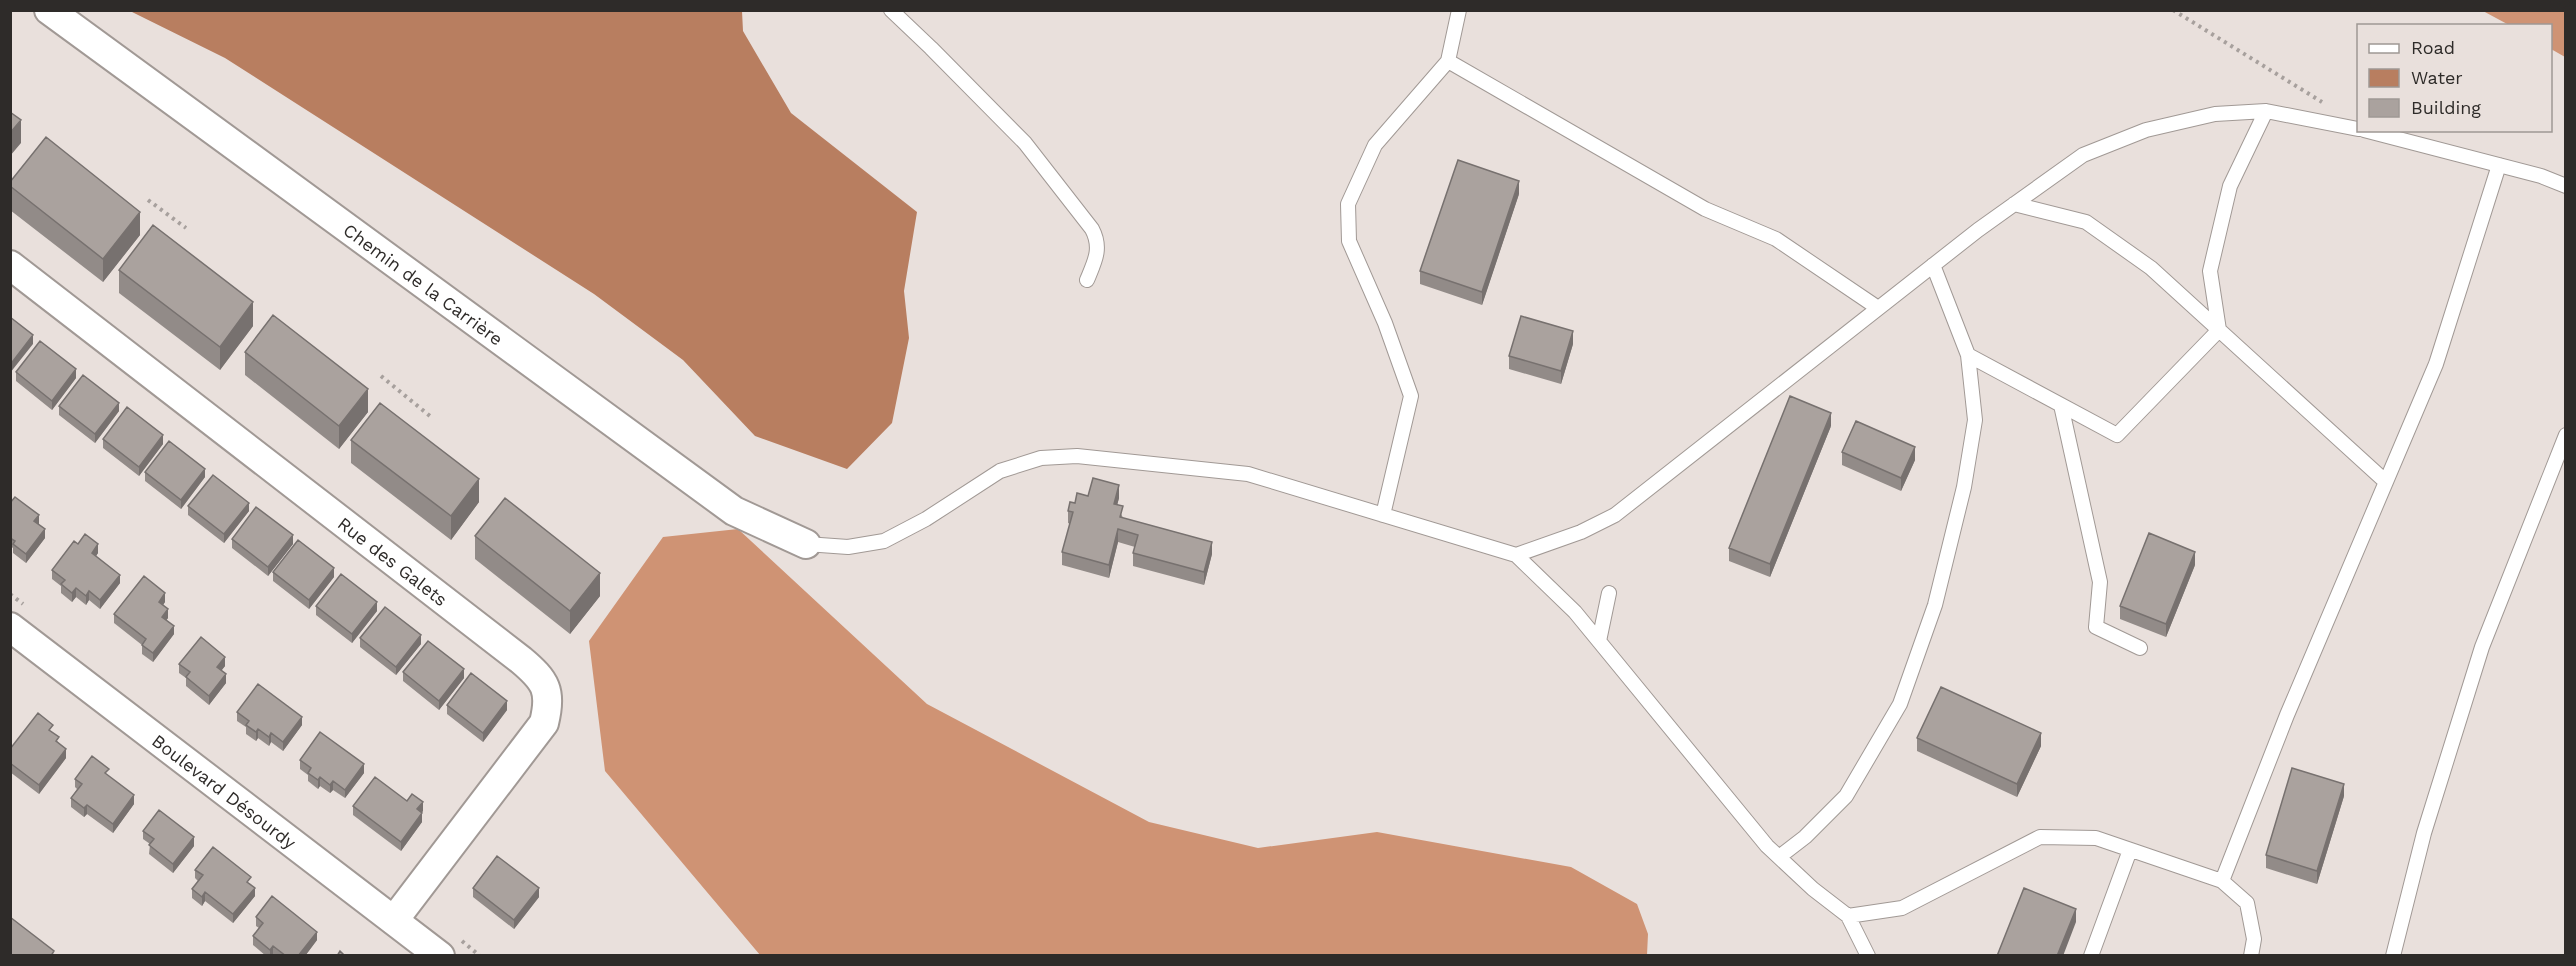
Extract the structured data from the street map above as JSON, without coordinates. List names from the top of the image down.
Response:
{
  "streets": {
    "street": ["Chemin de la Carrière", "Rue des Galets", "Boulevard Désourdy"]
  },
  "crossings": [
    ["Rue des Galets", "Boulevard Désourdy"]
  ],
  "legend": ["Road", "Water", "Building"]
}
